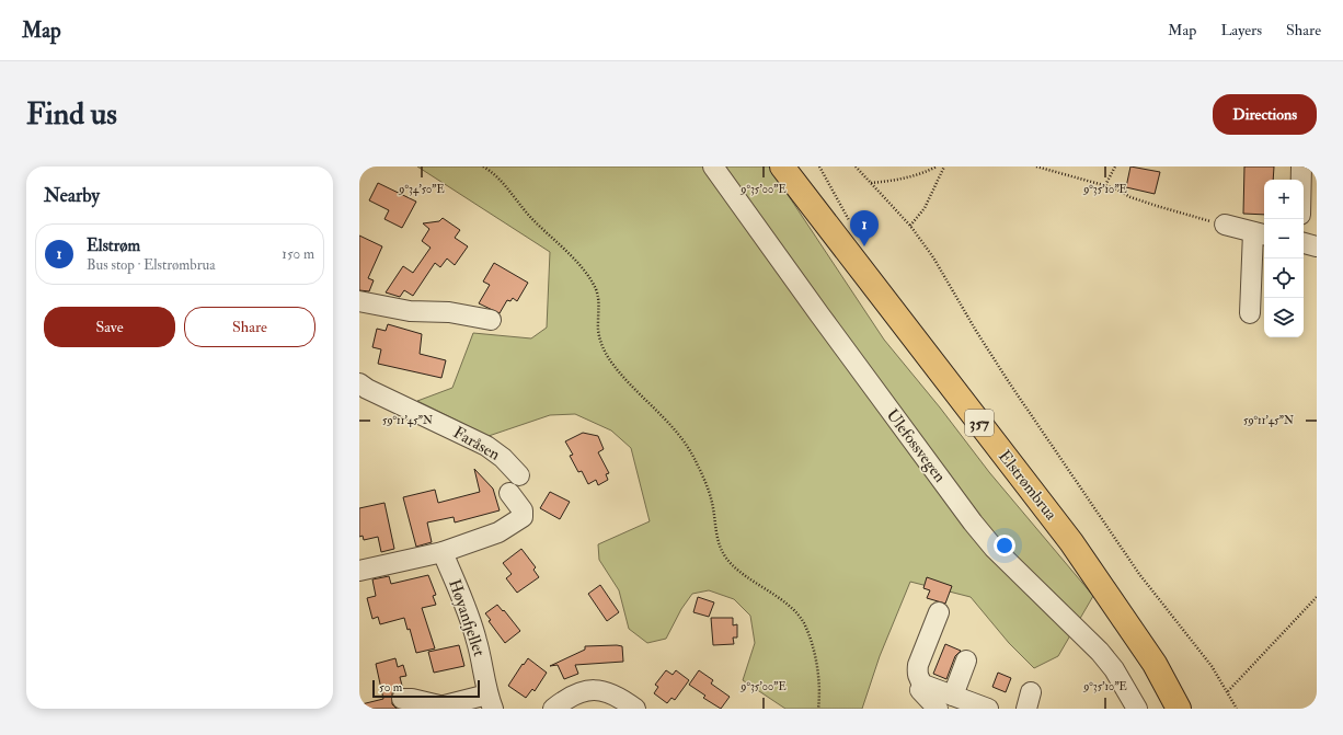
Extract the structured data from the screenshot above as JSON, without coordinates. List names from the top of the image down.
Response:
{
  "streets": {
    "main road": ["357", "Elstrømbrua"],
    "street": ["Faråsen", "Ulefossvegen", "Høyanfjellet"]
  },
  "scale_bar": "50 m",
  "page": {
    "header": "Map",
    "nav": ["Map", "Layers", "Share"],
    "buttons": [
      "Directions",
      ["Save", "Share"]
    ],
    "title": "Find us",
    "heading": "Nearby",
    "map_buttons": ["+", "−"],
    "pins": "1",
    "list": [
      {
        "mark": "1",
        "name": "Elstrøm",
        "note": "Bus stop · Elstrømbrua",
        "value": "150 m"
      }
    ],
    "scale": "50 m"
  },
  "coordinates": [
    "9°34'50\"E",
    "9°35'00\"E",
    "9°35'10\"E",
    "59°11'45\"N"
  ]
}
